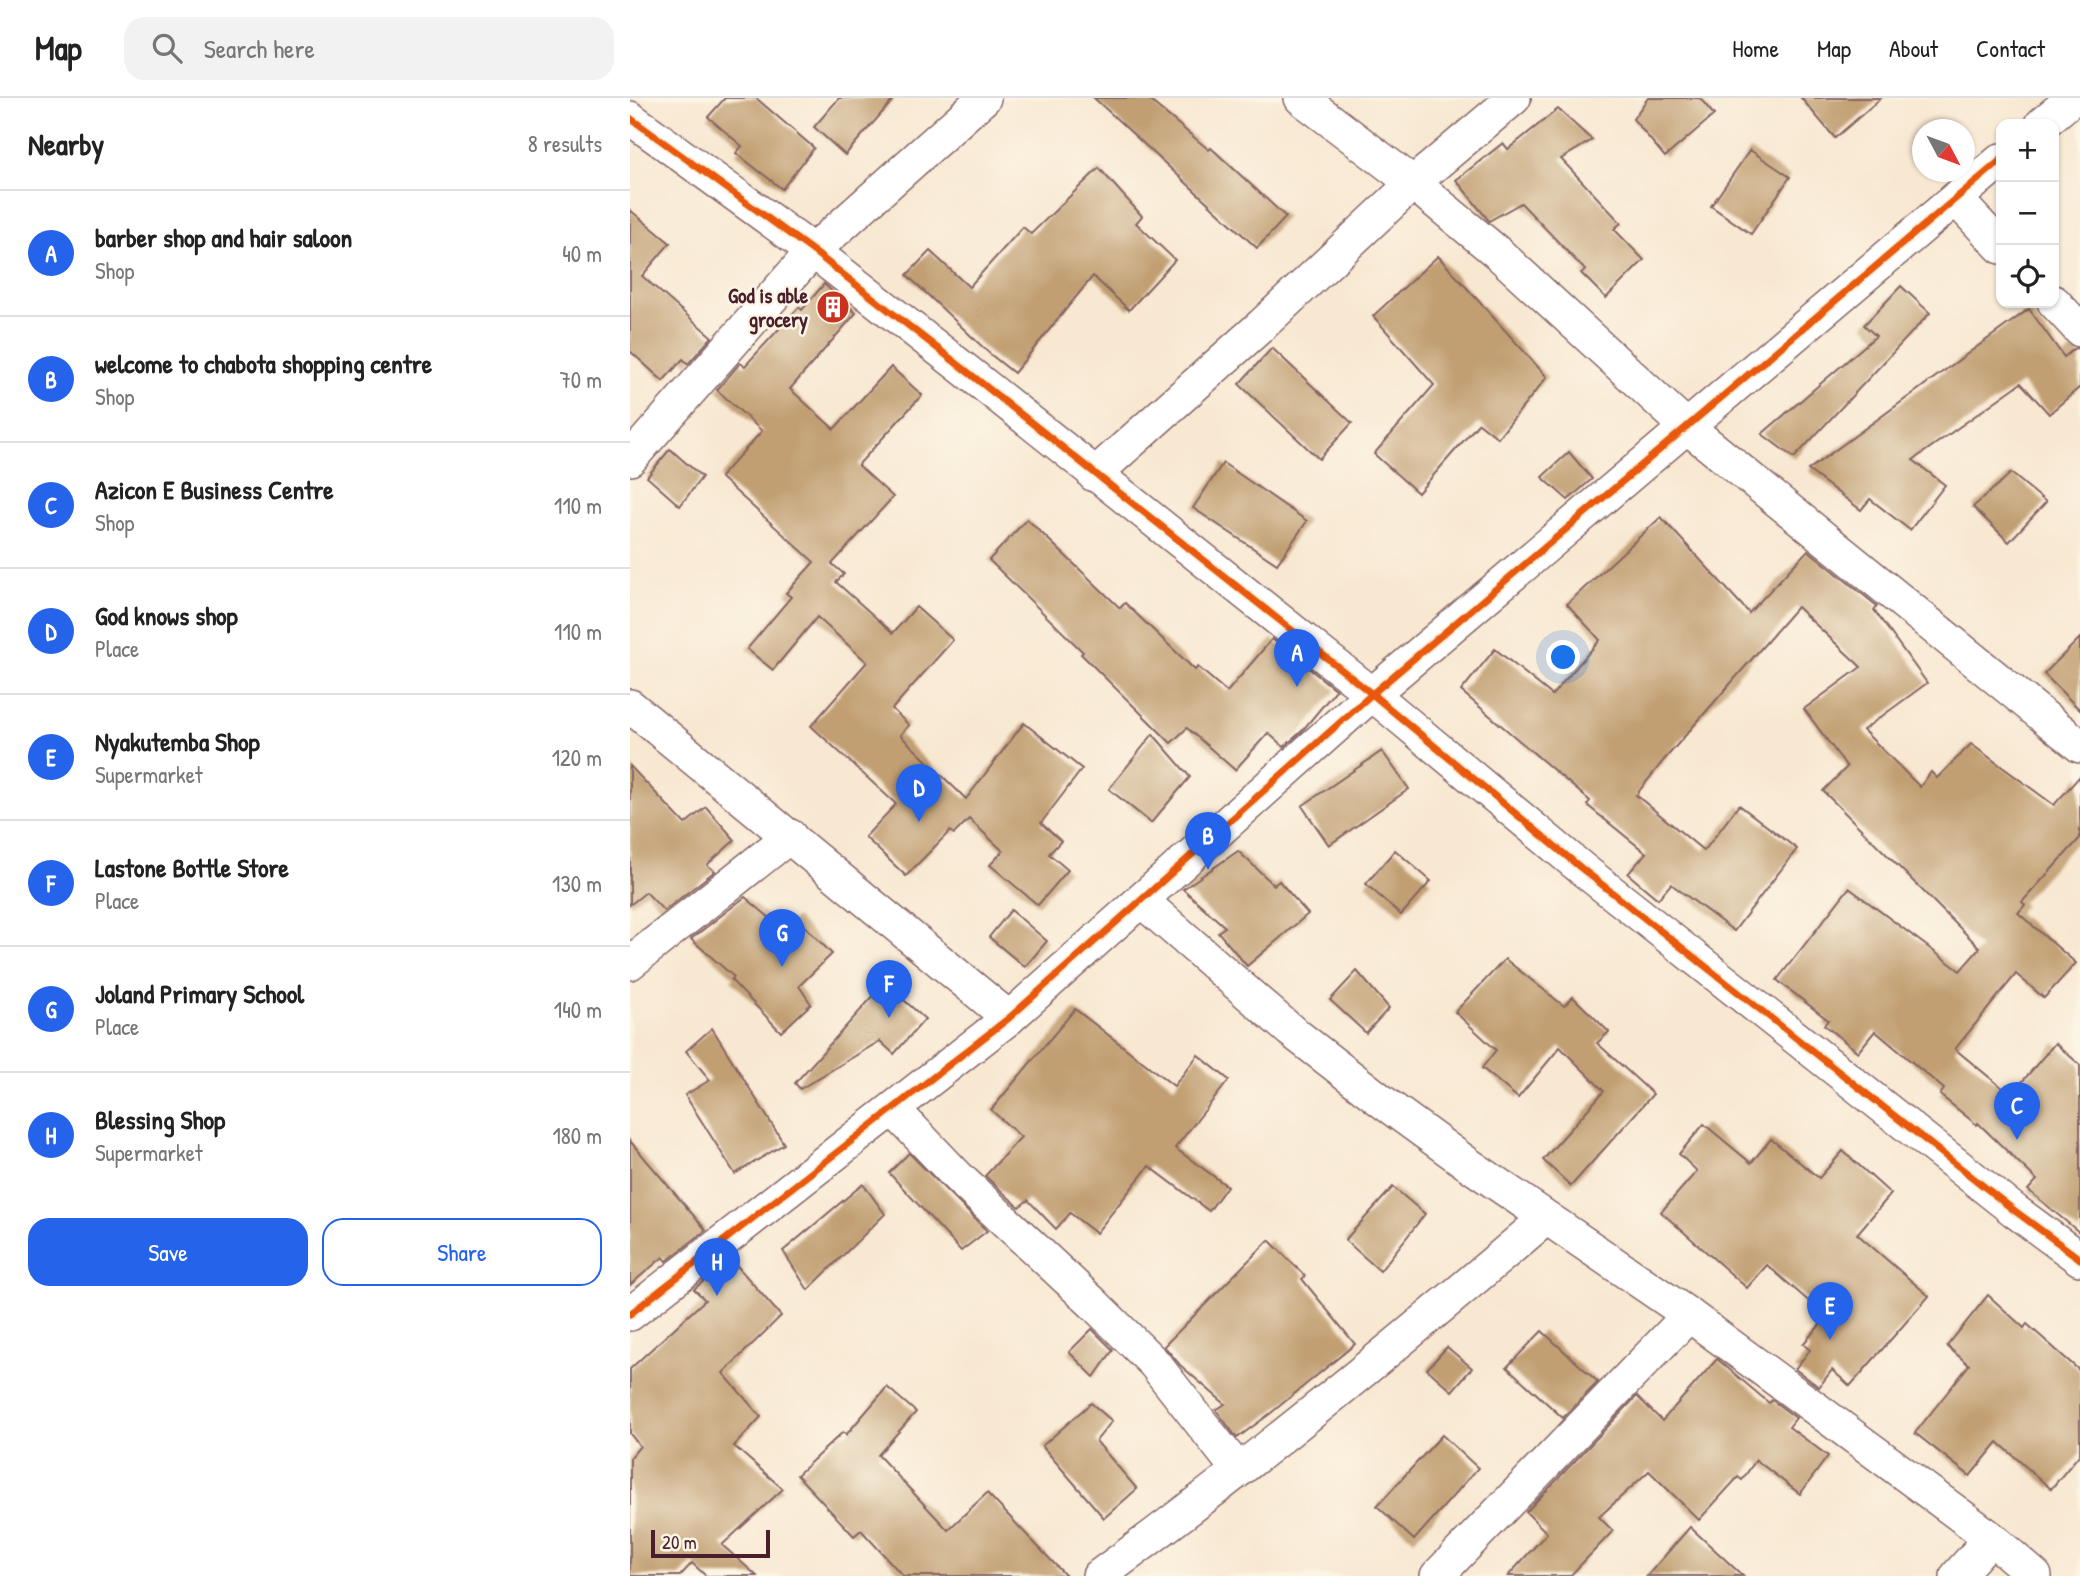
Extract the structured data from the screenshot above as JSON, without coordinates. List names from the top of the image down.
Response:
{
  "places": {
    "building": ["God is able grocery"]
  },
  "scale_bar": "20 m",
  "north": "bottom right",
  "page": {
    "header": "Map",
    "search": "Search here",
    "nav": [
      "Home",
      "Map",
      "About",
      "Contact"
    ],
    "heading": ["Nearby", "8 results"],
    "map_buttons": ["+", "−"],
    "list": [
      {
        "mark": "A",
        "name": "barber shop and hair saloon",
        "note": "Shop",
        "value": "40 m"
      },
      {
        "mark": "B",
        "name": "welcome to chabota shopping centre",
        "note": "Shop",
        "value": "70 m"
      },
      {
        "mark": "C",
        "name": "Azicon E Business Centre",
        "note": "Shop",
        "value": "110 m"
      },
      {
        "mark": "D",
        "name": "God knows shop",
        "note": "Place",
        "value": "110 m"
      },
      {
        "mark": "E",
        "name": "Nyakutemba Shop",
        "note": "Supermarket",
        "value": "120 m"
      },
      {
        "mark": "F",
        "name": "Lastone Bottle Store",
        "note": "Place",
        "value": "130 m"
      },
      {
        "mark": "G",
        "name": "Joland Primary School",
        "note": "Place",
        "value": "140 m"
      },
      {
        "mark": "H",
        "name": "Blessing Shop",
        "note": "Supermarket",
        "value": "180 m"
      }
    ],
    "pins": [
      "A",
      "D",
      "B",
      "G",
      "F",
      "C",
      "H",
      "E"
    ],
    "buttons": ["Save", "Share"],
    "scale": "20 m"
  }
}
